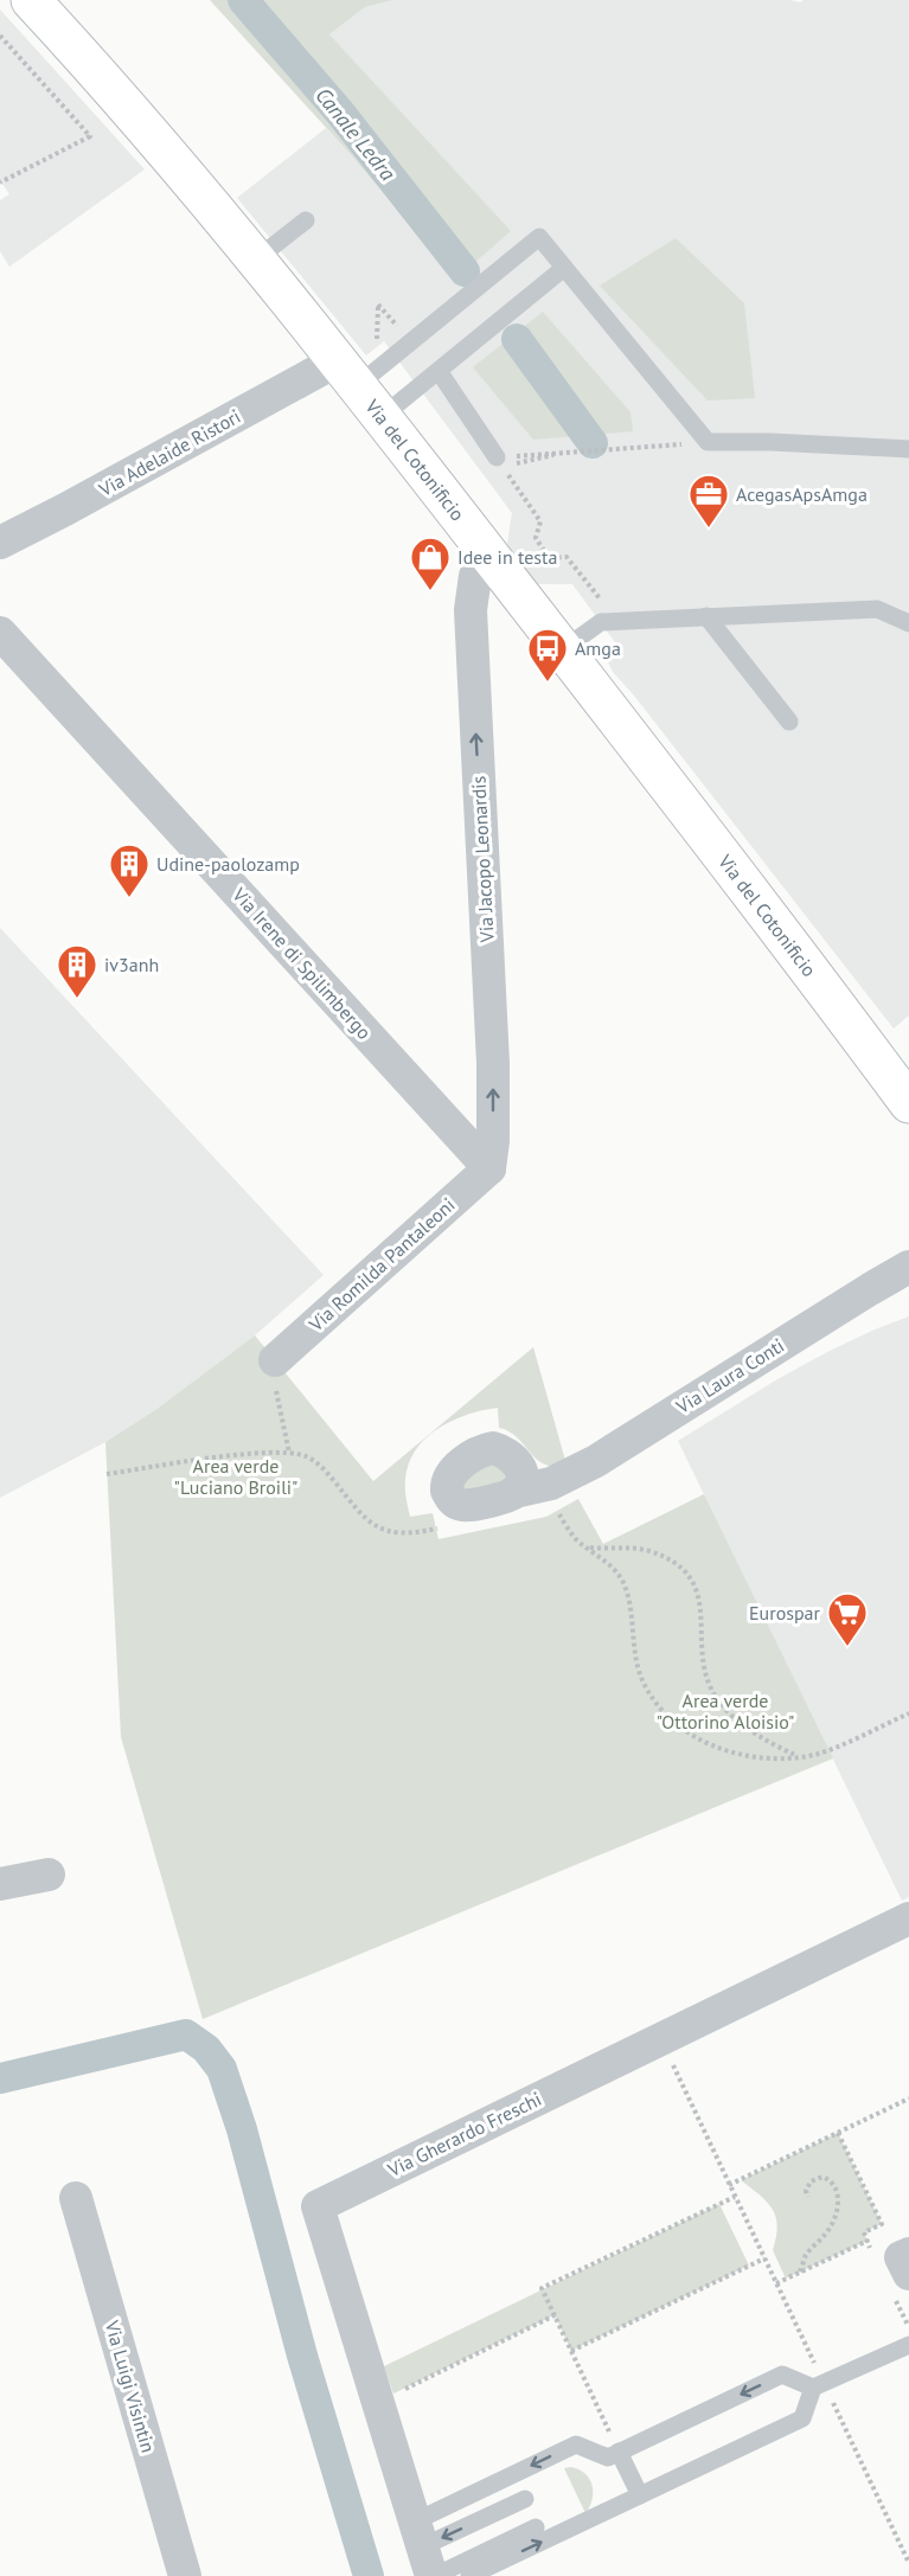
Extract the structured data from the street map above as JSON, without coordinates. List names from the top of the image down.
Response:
{
  "streets": {
    "main road": ["Via del Cotonificio"],
    "street": [
      "Via Adelaide Ristori",
      "Via Jacopo Leonardis",
      "Via Irene di Spilimbergo",
      "Via Romilda Pantaleoni",
      "Via Laura Conti",
      "Via Gherardo Freschi",
      "Via Luigi Visintin"
    ]
  },
  "crossings": [
    ["Via Adelaide Ristori", "Via del Cotonificio"],
    ["Via del Cotonificio", "Via Jacopo Leonardis"],
    ["Via Jacopo Leonardis", "Via Irene di Spilimbergo"],
    ["Via Jacopo Leonardis", "Via Romilda Pantaleoni"],
    ["Via Irene di Spilimbergo", "Via Romilda Pantaleoni"]
  ],
  "one_way": ["Via Jacopo Leonardis"],
  "water": ["Canale Ledra"],
  "parks": ["Area verde \"Luciano Broili\"", "Area verde \"Ottorino Aloisio\""],
  "places": {
    "office": ["AcegasApsAmga"],
    "shop": ["Idee in testa"],
    "bus stop": ["Amga"],
    "building": ["Udine-paolozamp", "iv3anh"],
    "supermarket": ["Eurospar"]
  }
}
